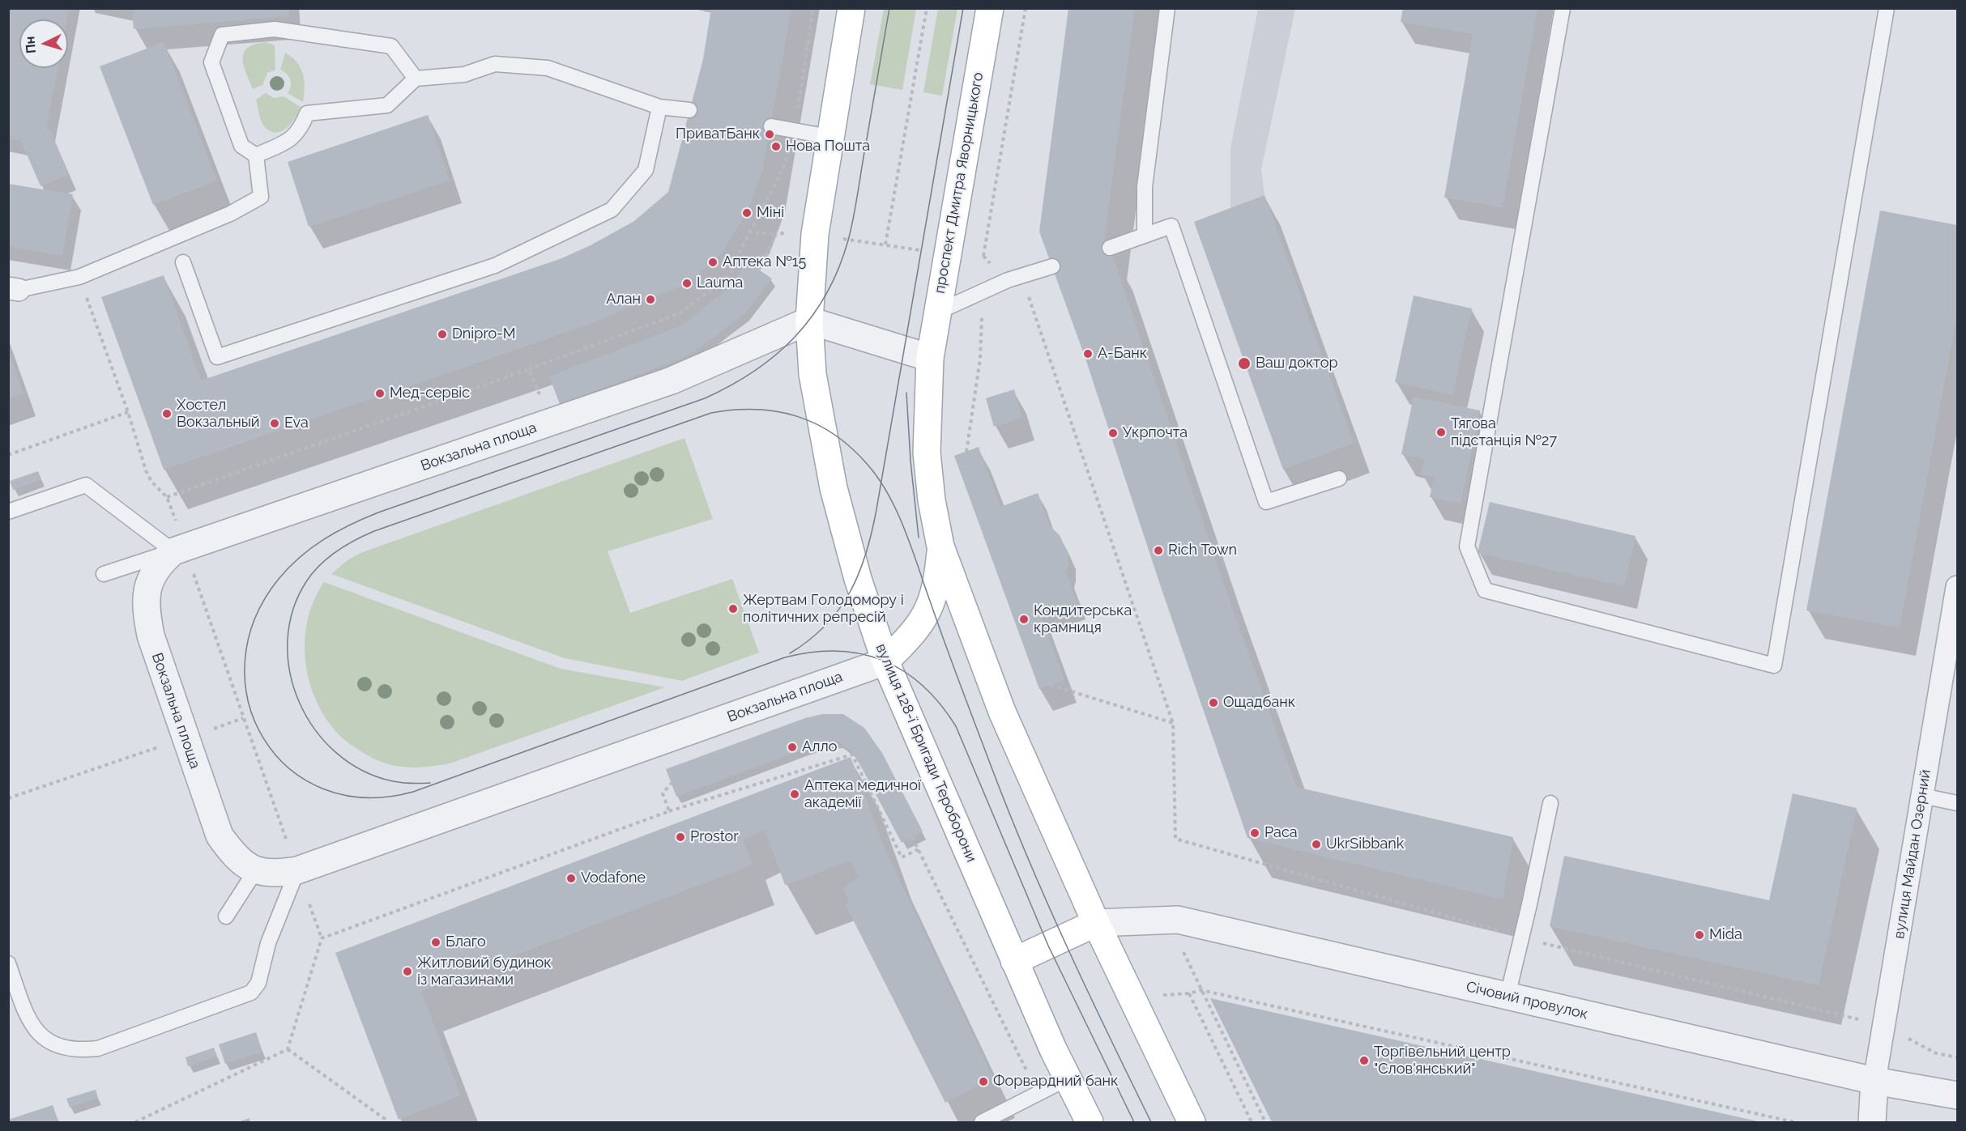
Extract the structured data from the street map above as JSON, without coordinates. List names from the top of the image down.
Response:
{
  "streets": {
    "main road": ["проспект Дмитра Яворницького", "вулиця 128-ї Бригади Тероборони"],
    "street": ["Вокзальна площа", "вулиця Майдан Озерний", "Січовий провулок"]
  },
  "crossings": [
    ["Вокзальна площа", "вулиця 128-ї Бригади Тероборони"],
    ["вулиця Майдан Озерний", "Січовий провулок"]
  ],
  "places": [
    "ПриватБанк",
    "Нова Пошта",
    "Міні",
    "Аптека №15",
    "Lauma",
    "Алан",
    "Dnipro-M",
    "А-Банк",
    "Ваш доктор",
    "Мед-сервіс",
    "Хостел Вокзальный",
    "Eva",
    "Тягова пiдстанцiя №27",
    "Укрпочта",
    "Rich Town",
    "Жертвам Голодомору і політичних репресій",
    "Кондитерська крамниця",
    "Ощадбанк",
    "Алло",
    "Аптека медичної академії",
    "Раса",
    "Prostor",
    "UkrSibbank",
    "Vodafone",
    "Mida",
    "Благо",
    "Житловий будинок із магазинами",
    "Торгівельний центр \"Слов'янський\"",
    "Форвардний банк"
  ],
  "north": "left"
}
